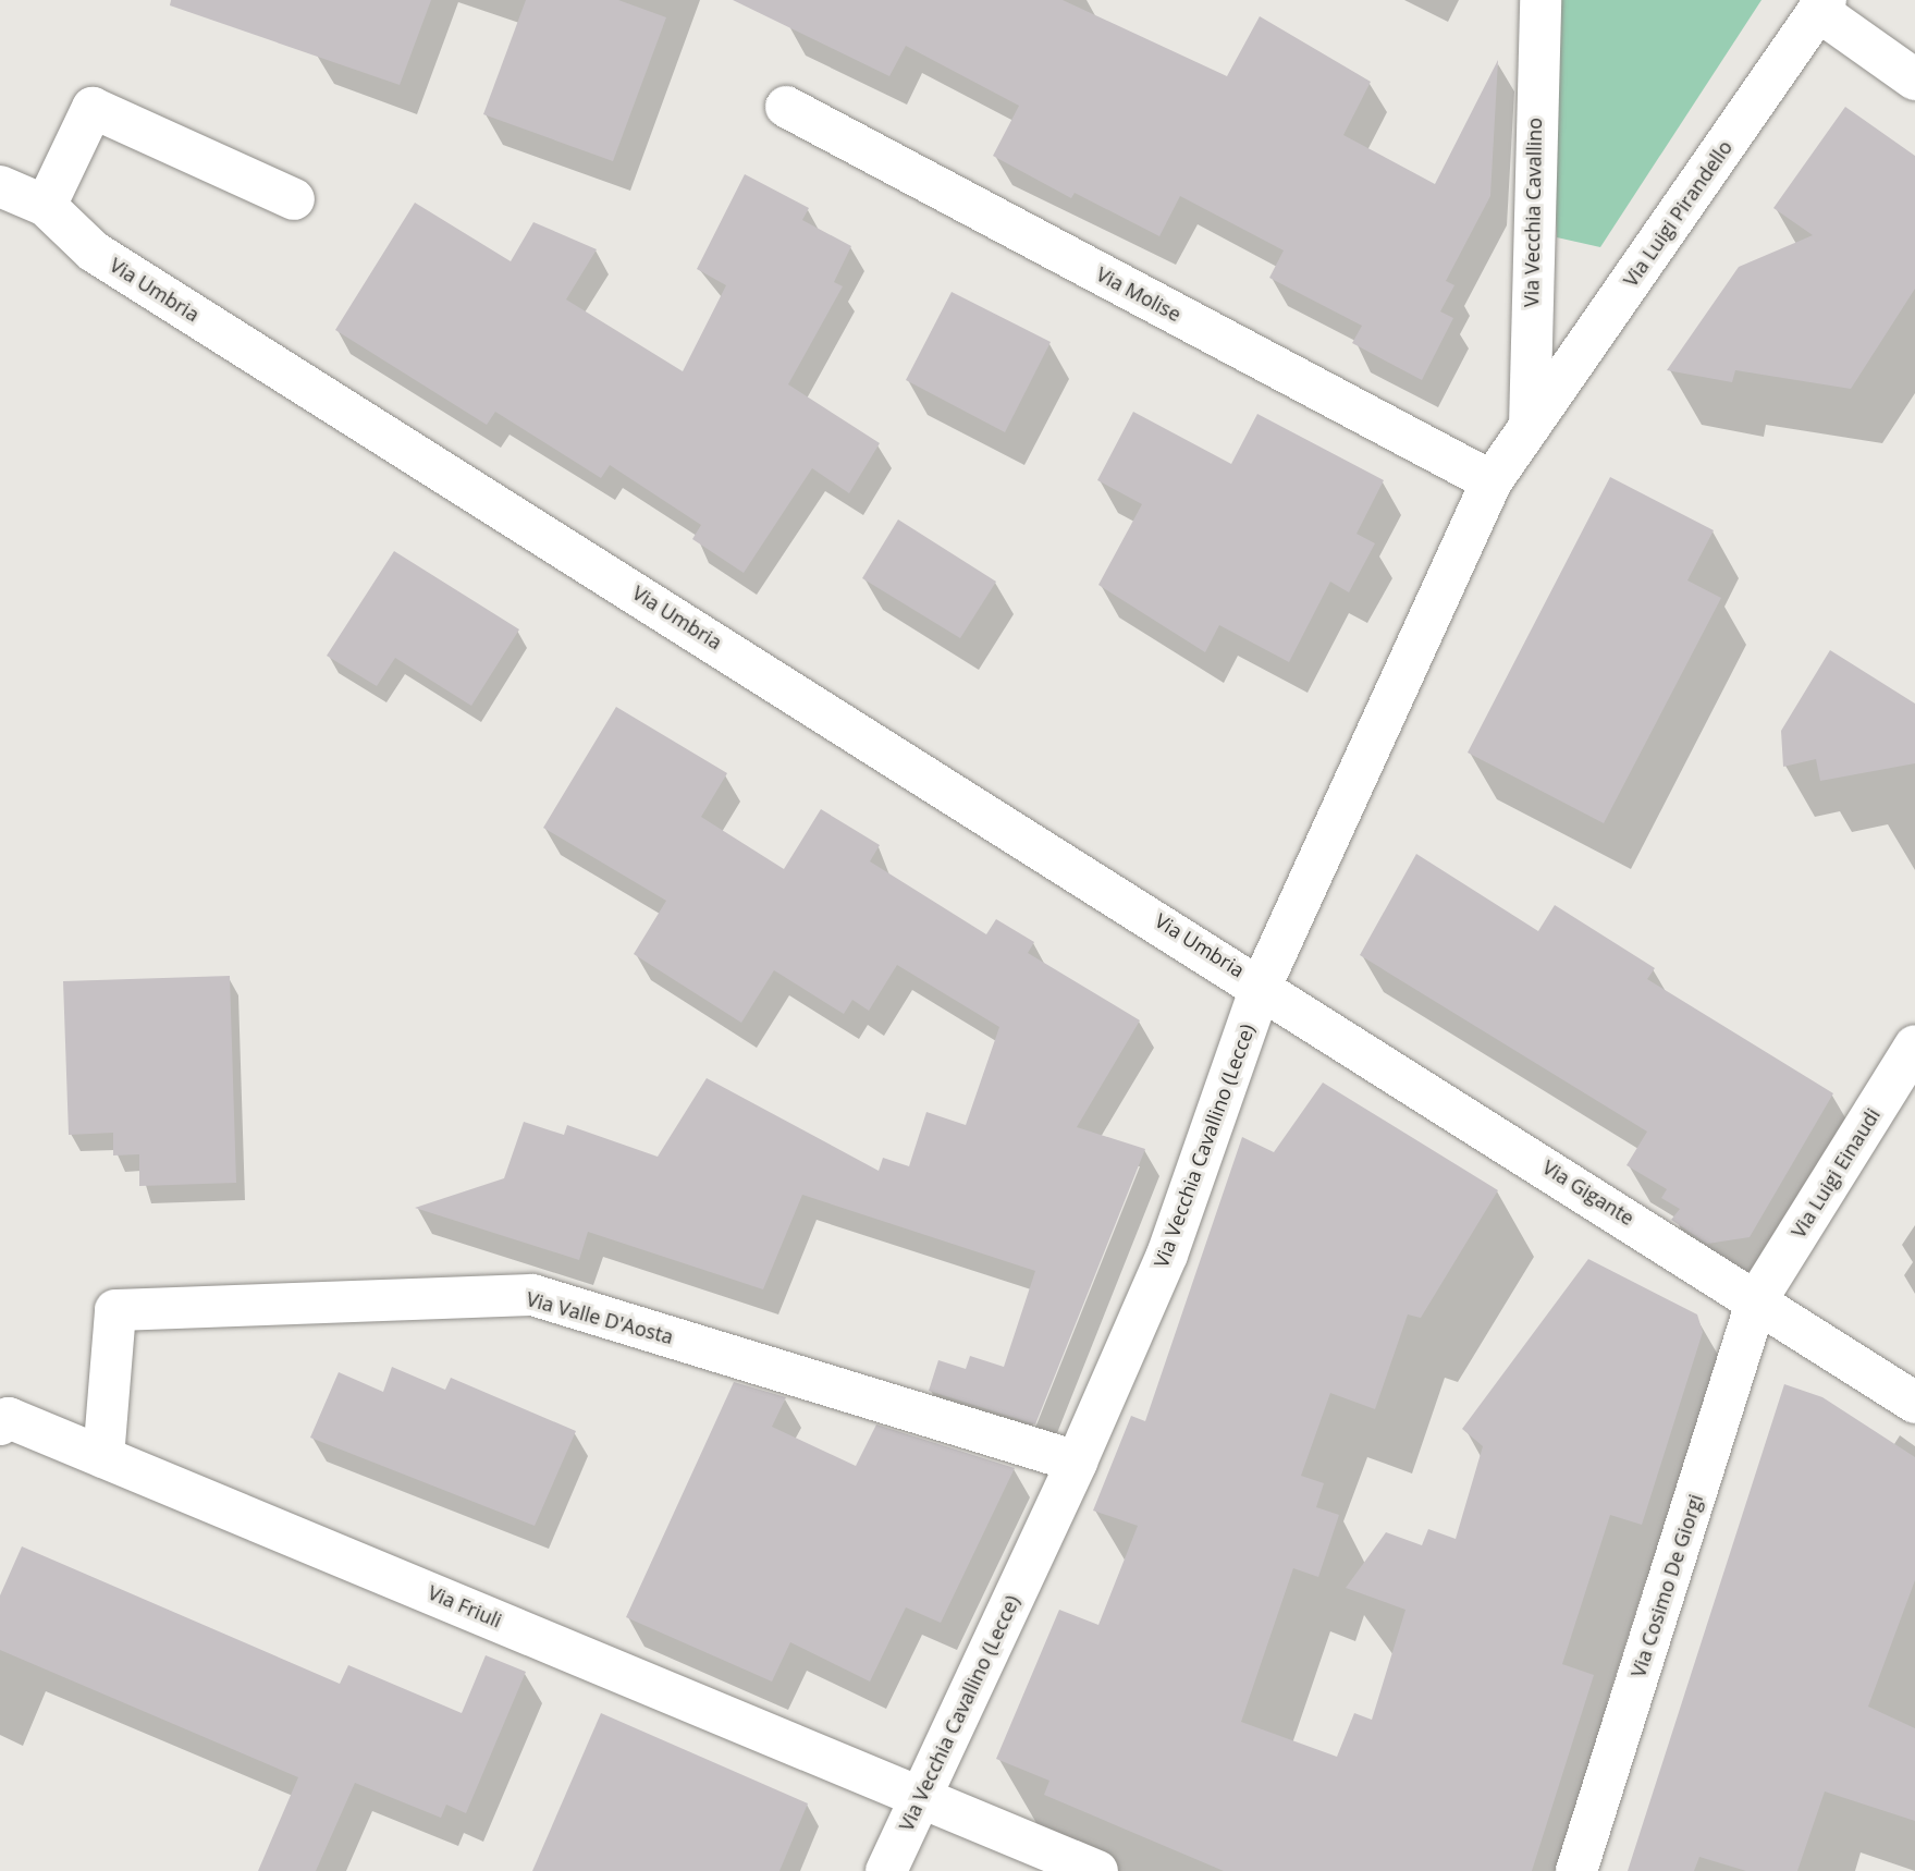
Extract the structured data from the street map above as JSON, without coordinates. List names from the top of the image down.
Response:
{
  "streets": {
    "street": [
      "Via Vecchia Cavallino",
      "Via Luigi Pirandello",
      "Via Umbria",
      "Via Molise",
      "Via Vecchia Cavallino (Lecce)",
      "Via Luigi Einaudi",
      "Via Gigante",
      "Via Valle D'Aosta",
      "Via Cosimo De Giorgi",
      "Via Friuli"
    ]
  },
  "crossings": [
    ["Via Vecchia Cavallino", "Via Luigi Pirandello"],
    ["Via Vecchia Cavallino", "Via Vecchia Cavallino (Lecce)"],
    ["Via Luigi Pirandello", "Via Vecchia Cavallino (Lecce)"],
    ["Via Umbria", "Via Vecchia Cavallino (Lecce)"],
    ["Via Umbria", "Via Gigante"],
    ["Via Molise", "Via Vecchia Cavallino (Lecce)"],
    ["Via Vecchia Cavallino (Lecce)", "Via Gigante"],
    ["Via Vecchia Cavallino (Lecce)", "Via Valle D'Aosta"],
    ["Via Vecchia Cavallino (Lecce)", "Via Friuli"],
    ["Via Luigi Einaudi", "Via Gigante"],
    ["Via Luigi Einaudi", "Via Cosimo De Giorgi"],
    ["Via Gigante", "Via Cosimo De Giorgi"],
    ["Via Valle D'Aosta", "Via Friuli"]
  ]
}
